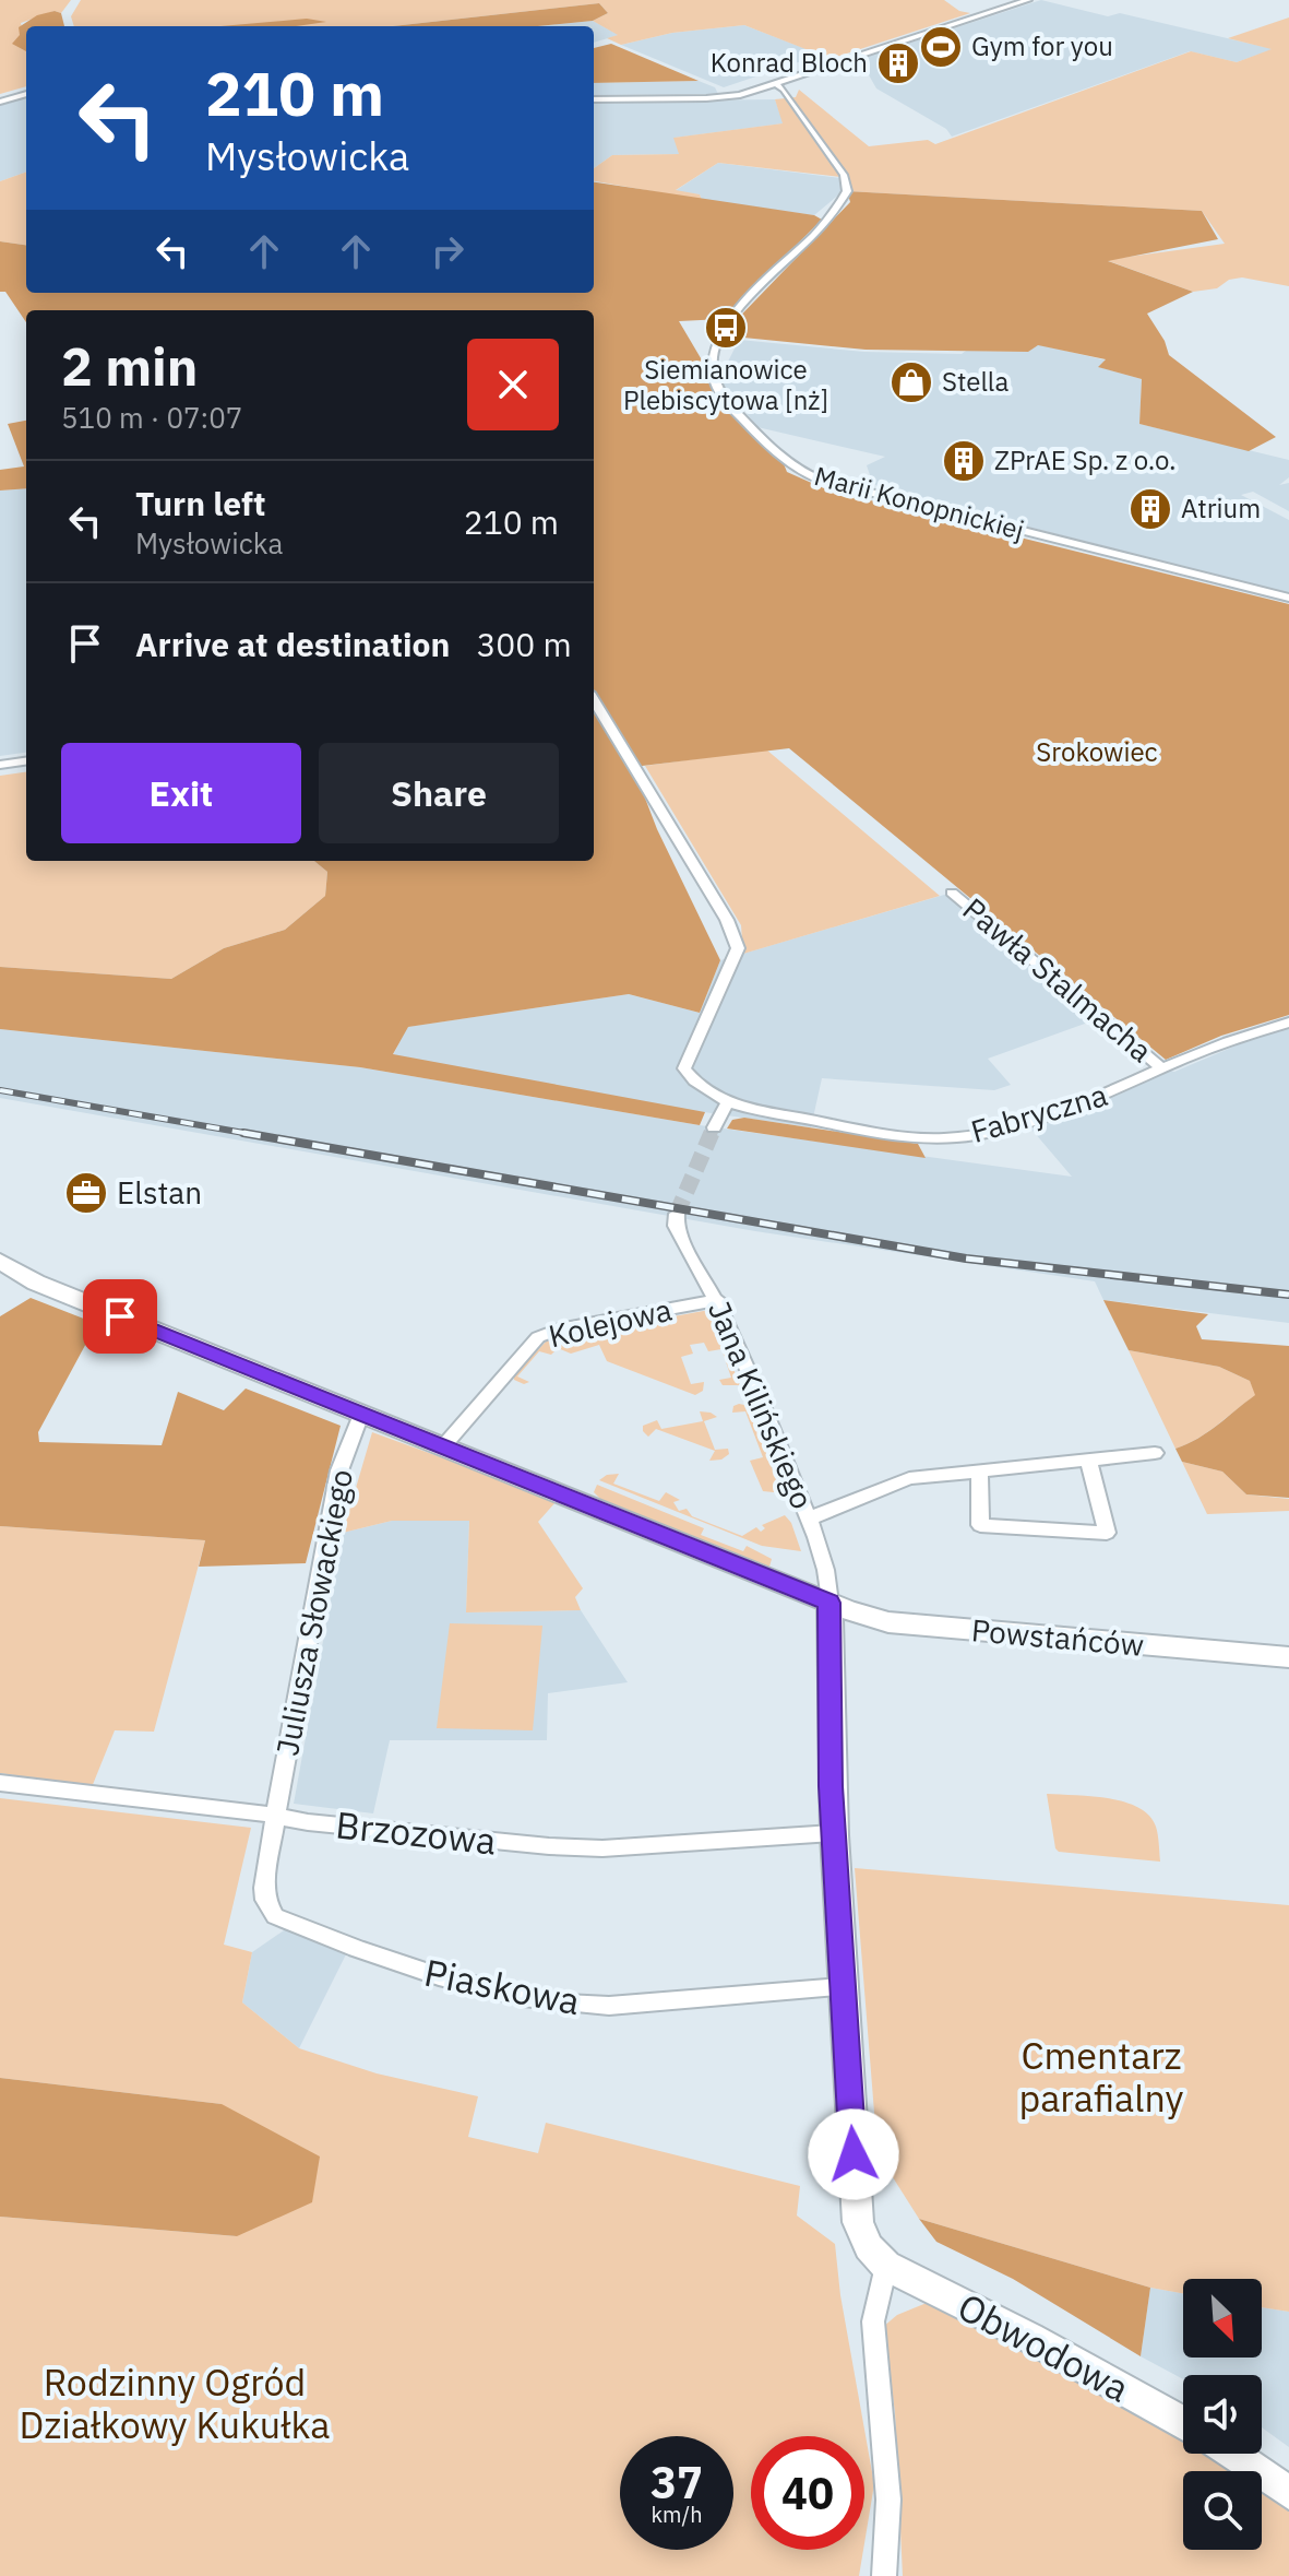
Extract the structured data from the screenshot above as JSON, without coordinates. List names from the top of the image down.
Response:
{
  "streets": {
    "street": [
      "Marii Konopnickiej",
      "Pawła Stalmacha",
      "Fabryczna",
      "Kolejowa",
      "Jana Kilińskiego",
      "Juliusza Słowackiego",
      "Powstańców",
      "Brzozowa",
      "Piaskowa",
      "Obwodowa"
    ]
  },
  "crossings": [
    ["Pawła Stalmacha", "Fabryczna"],
    ["Kolejowa", "Jana Kilińskiego"],
    ["Kolejowa", "Powstańców"],
    ["Jana Kilińskiego", "Powstańców"],
    ["Juliusza Słowackiego", "Powstańców"],
    ["Juliusza Słowackiego", "Brzozowa"],
    ["Juliusza Słowackiego", "Piaskowa"],
    ["Brzozowa", "Piaskowa"]
  ],
  "parks": ["Srokowiec", "Cmentarz parafialny", "Rodzinny Ogród Działkowy Kukułka"],
  "places": {
    "sports": ["Gym for you"],
    "building": ["Konrad Bloch", "ZPrAE Sp. z o.o.", "Atrium"],
    "bus stop": ["Siemianowice Plebiscytowa [nż]"],
    "shop": ["Stella"],
    "office": ["Elstan"]
  },
  "north": "bottom right",
  "page": {
    "turn": ["210 m", "Mysłowicka"],
    "heading": ["2 min", "510 m · 07:07"],
    "list": [
      {
        "name": "Turn left",
        "note": "Mysłowicka",
        "value": "210 m"
      },
      {
        "name": "Arrive at destination",
        "value": "300 m"
      }
    ],
    "buttons": ["Exit", "Share"],
    "speed": "37 km/h",
    "limit": "40"
  }
}
